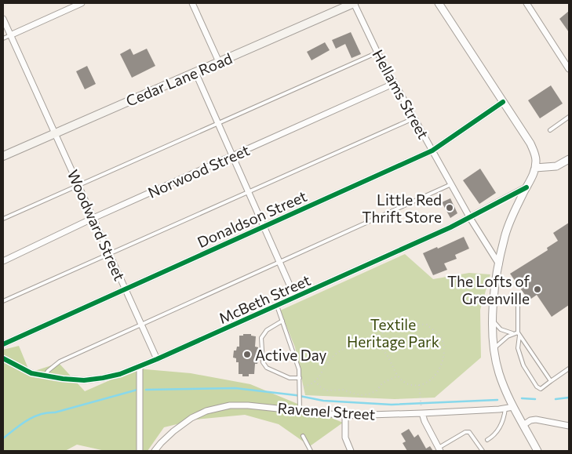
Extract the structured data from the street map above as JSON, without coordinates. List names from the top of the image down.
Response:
{
  "streets": {
    "main road": ["Cedar Lane Road"],
    "street": [
      "Hellams Street",
      "Norwood Street",
      "Donaldson Street",
      "Woodward Street",
      "McBeth Street",
      "Ravenel Street"
    ]
  },
  "crossings": [
    ["Cedar Lane Road", "Hellams Street"],
    ["Cedar Lane Road", "Woodward Street"],
    ["Hellams Street", "Norwood Street"],
    ["Hellams Street", "Donaldson Street"],
    ["Hellams Street", "McBeth Street"],
    ["Norwood Street", "Woodward Street"],
    ["Donaldson Street", "Woodward Street"],
    ["Woodward Street", "McBeth Street"]
  ],
  "parks": ["Textile Heritage Park"],
  "places": ["Little Red Thrift Store", "The Lofts of Greenville", "Active Day"]
}
